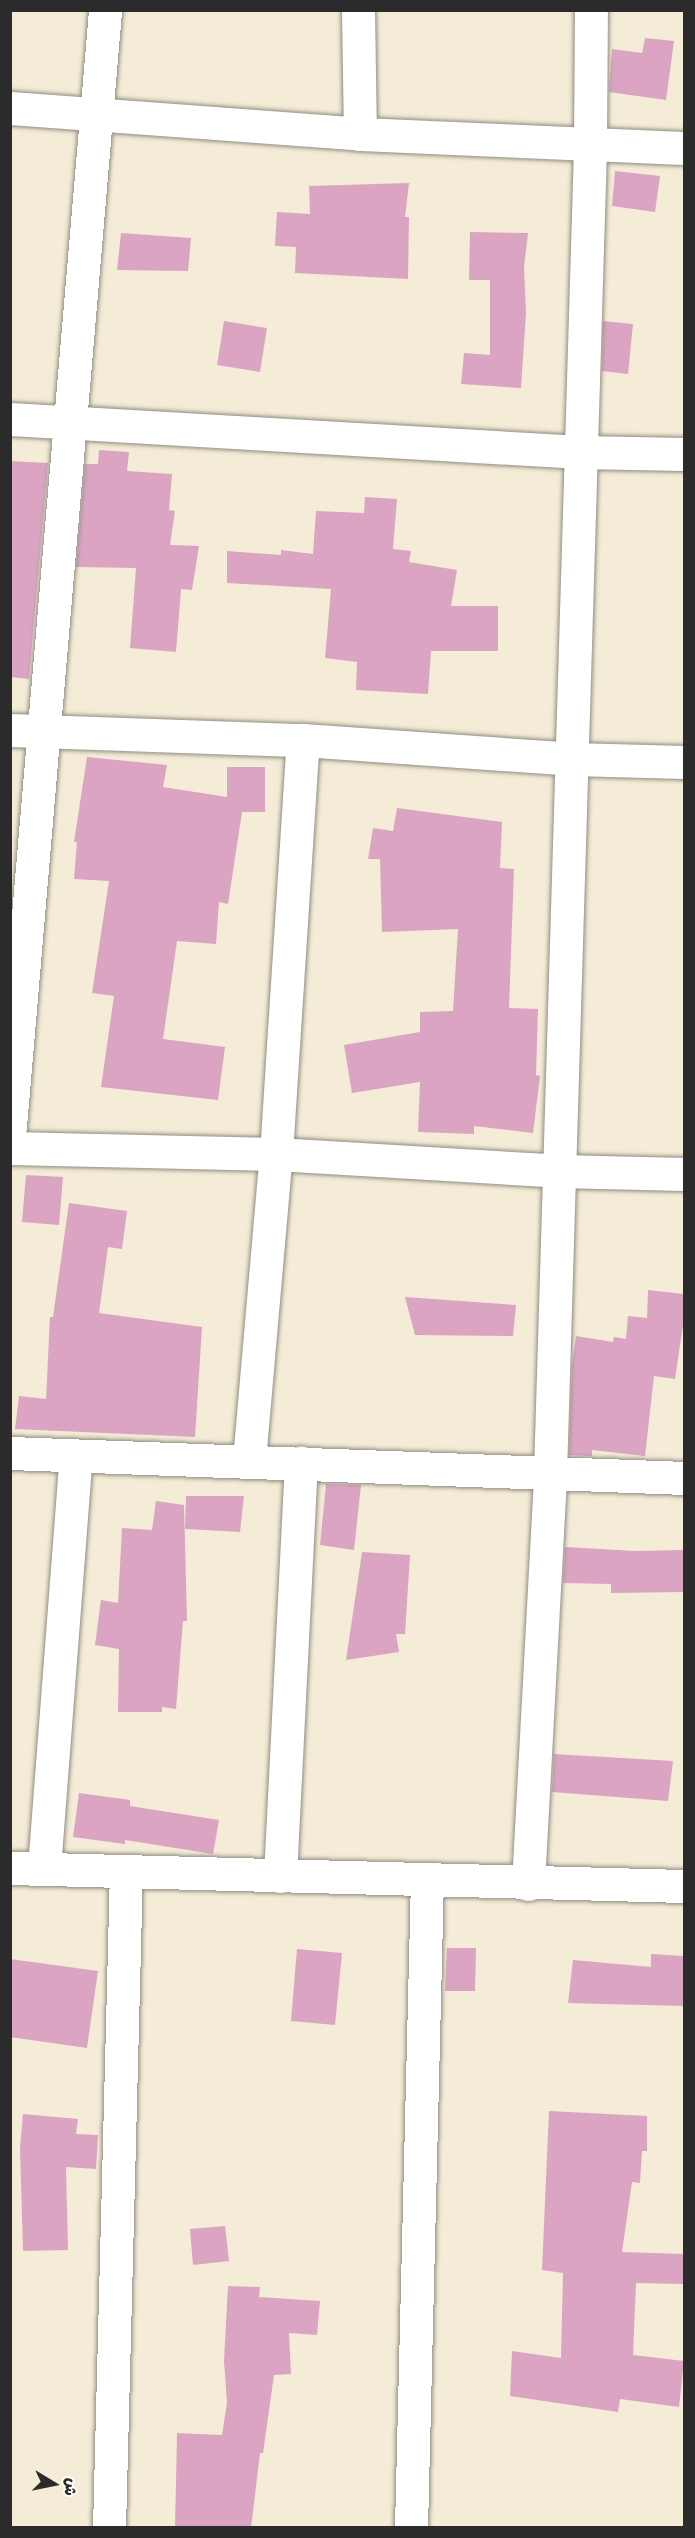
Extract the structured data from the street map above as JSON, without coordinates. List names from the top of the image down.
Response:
{
  "north": "right"
}
